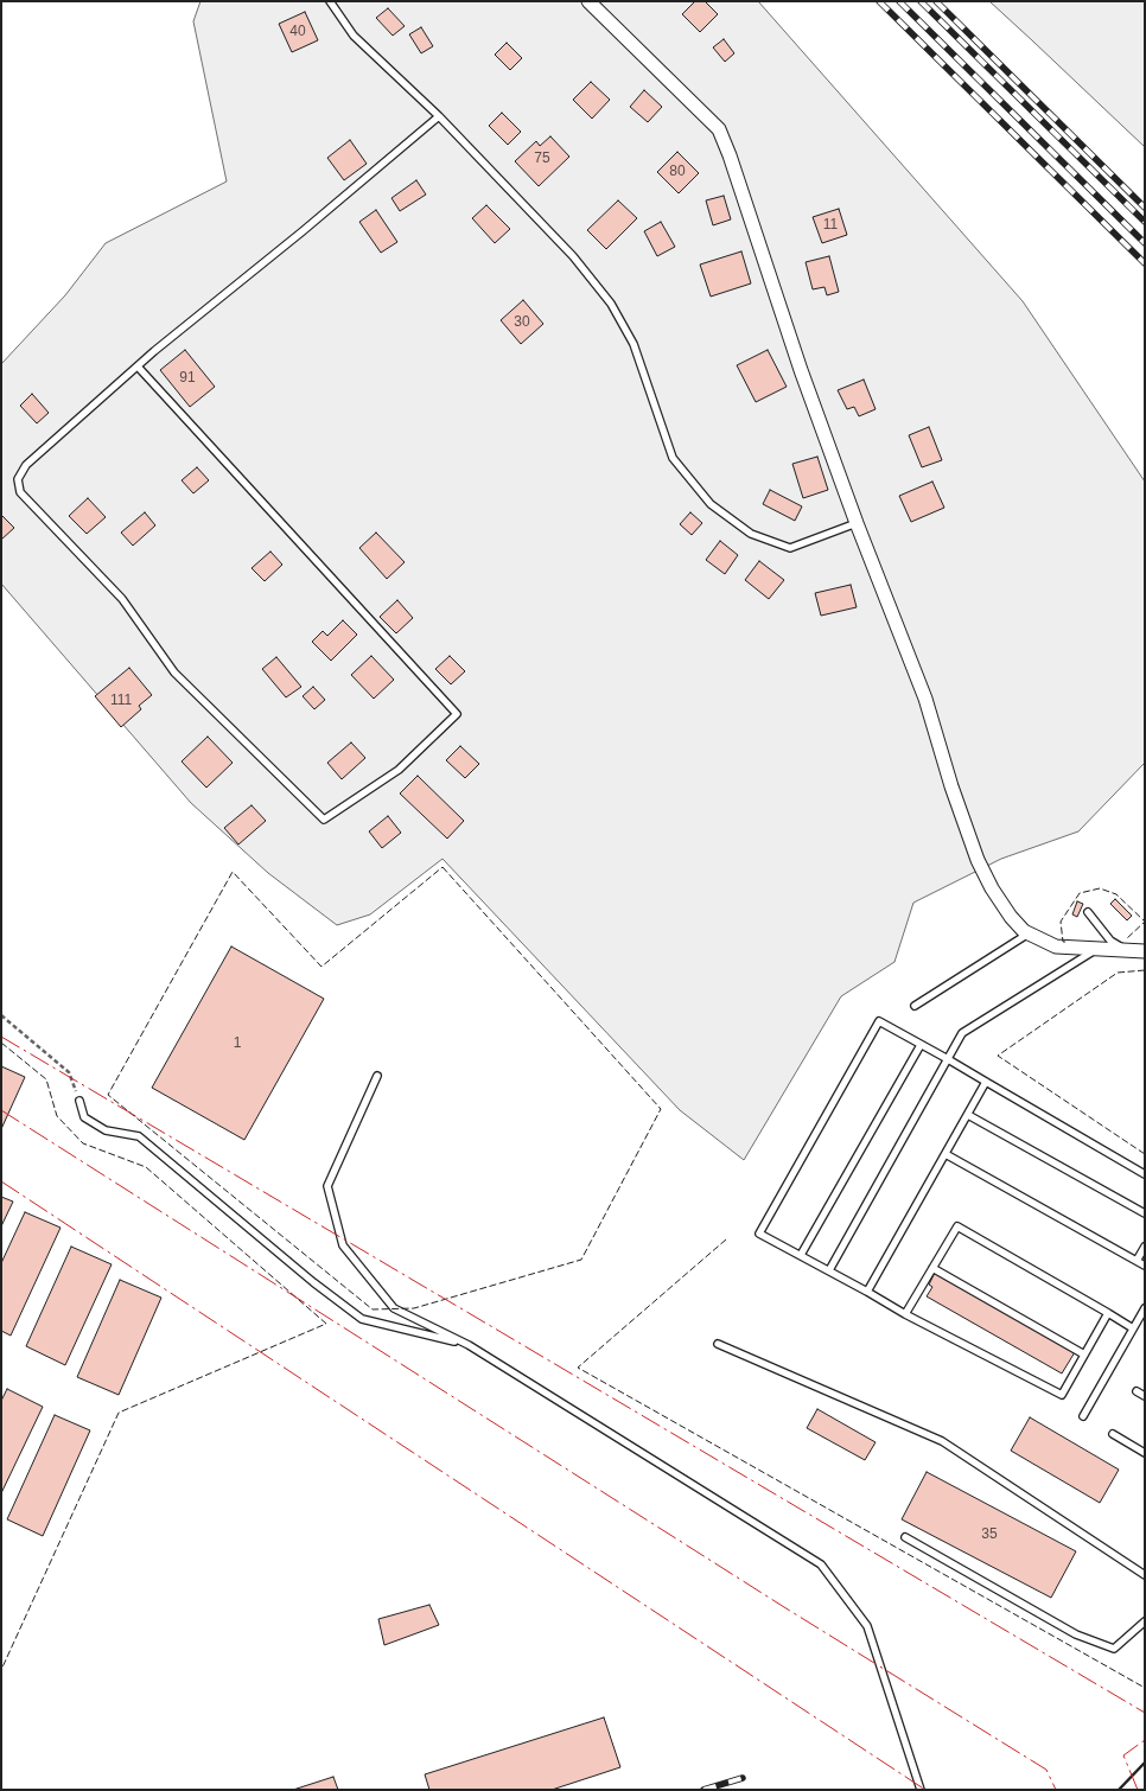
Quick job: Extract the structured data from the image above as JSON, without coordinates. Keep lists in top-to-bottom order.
{
  "house_numbers": [
    "40",
    "75",
    "80",
    "11",
    "30",
    "91",
    "111",
    "1",
    "35"
  ]
}
